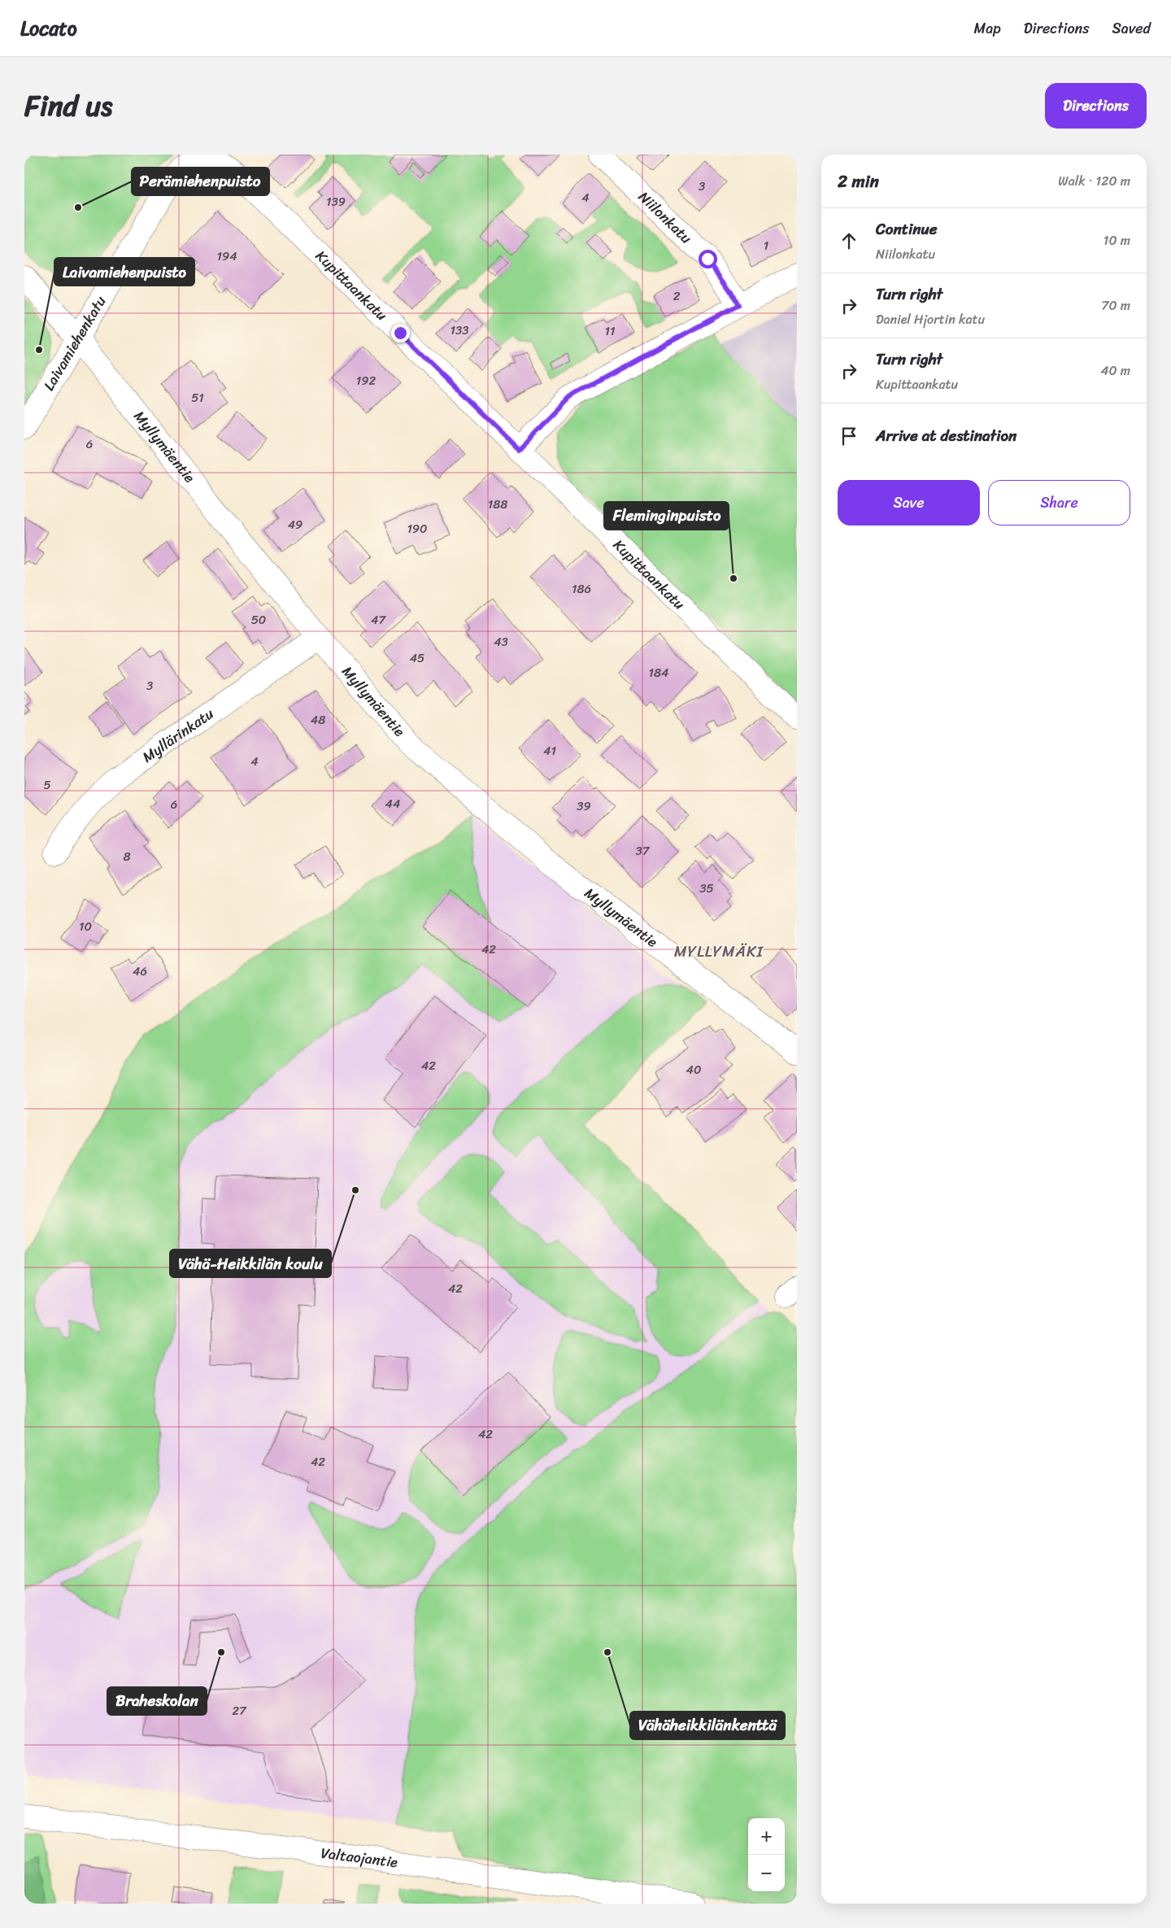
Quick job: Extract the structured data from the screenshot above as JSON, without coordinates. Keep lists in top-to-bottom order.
{
  "streets": {
    "street": [
      "Niilonkatu",
      "Kupittaankatu",
      "Laivamiehenkatu",
      "Myllymäentie",
      "Myllärinkatu",
      "Valtaojantie"
    ]
  },
  "crossings": [
    ["Kupittaankatu", "Laivamiehenkatu"],
    ["Laivamiehenkatu", "Myllymäentie"],
    ["Myllymäentie", "Myllärinkatu"]
  ],
  "districts": ["MYLLYMÄKI"],
  "places": [
    "Perämiehenpuisto",
    "Laivamiehenpuisto",
    "Fleminginpuisto",
    "Vähä-Heikkilän koulu",
    "Braheskolan",
    "Vähäheikkilänkenttä"
  ],
  "house_numbers": [
    "3",
    "4",
    "139",
    "1",
    "194",
    "2",
    "133",
    "11",
    "192",
    "51",
    "6",
    "188",
    "49",
    "190",
    "186",
    "50",
    "47",
    "43",
    "45",
    "184",
    "3",
    "48",
    "41",
    "4",
    "5",
    "44",
    "6",
    "39",
    "37",
    "8",
    "35",
    "10",
    "42",
    "46",
    "42",
    "40",
    "42",
    "42",
    "42",
    "27"
  ],
  "page": {
    "header": "Locato",
    "nav": ["Map", "Directions", "Saved"],
    "title": "Find us",
    "buttons": [
      "Directions",
      ["Save", "Share"]
    ],
    "heading": ["2 min", "Walk · 120 m"],
    "list": [
      ["Continue", "Niilonkatu", "10 m"],
      ["Turn right", "Daniel Hjortin katu", "70 m"],
      ["Turn right", "Kupittaankatu", "40 m"],
      "Arrive at destination"
    ],
    "map_buttons": ["+", "−"]
  }
}
